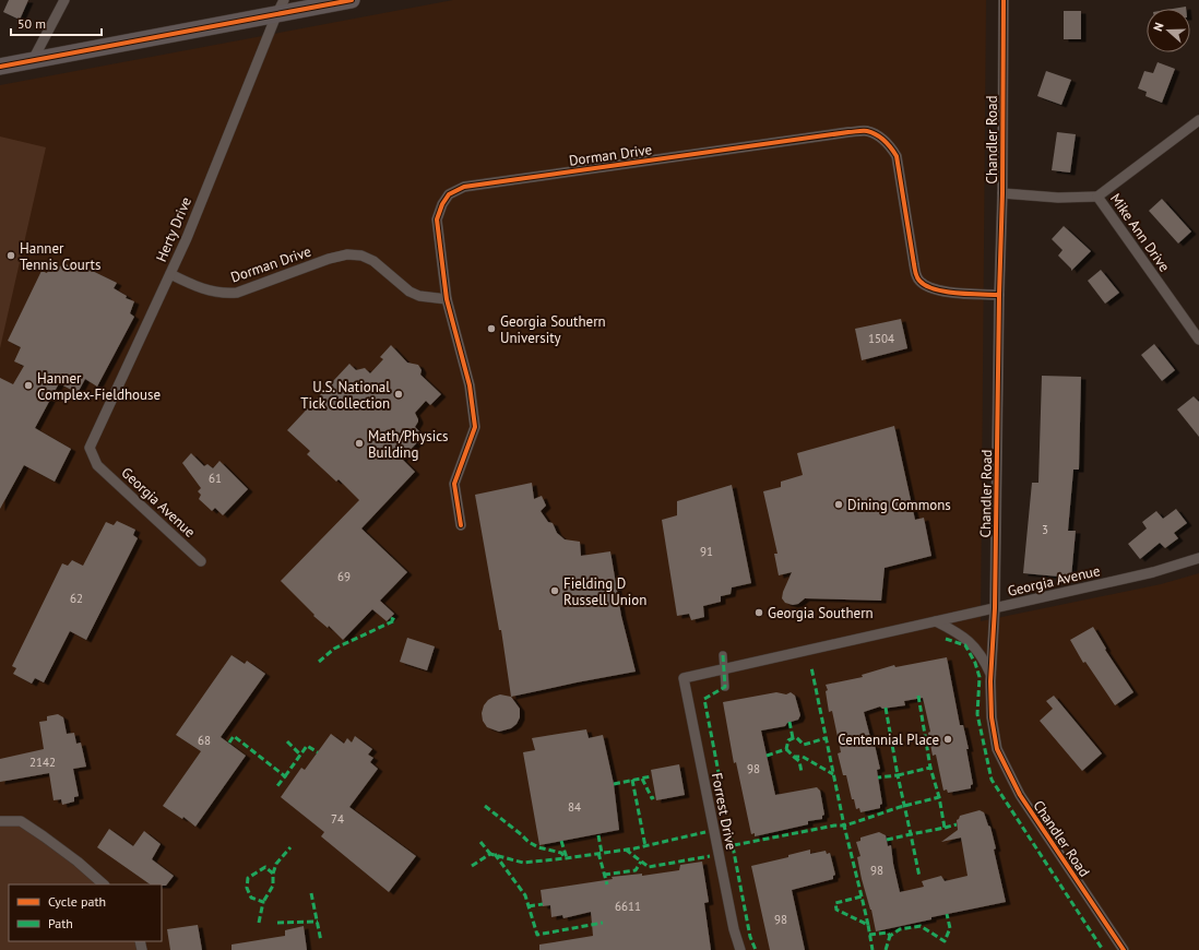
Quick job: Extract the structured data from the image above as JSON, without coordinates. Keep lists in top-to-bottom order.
{
  "streets": {
    "street": [
      "Chandler Road",
      "Dorman Drive",
      "Herty Drive",
      "Mike Ann Drive",
      "Georgia Avenue",
      "Forrest Drive"
    ]
  },
  "crossings": [
    ["Chandler Road", "Dorman Drive"],
    ["Chandler Road", "Mike Ann Drive"],
    ["Chandler Road", "Georgia Avenue"],
    ["Dorman Drive", "Herty Drive"],
    ["Herty Drive", "Georgia Avenue"],
    ["Georgia Avenue", "Forrest Drive"]
  ],
  "places": [
    "Hanner Tennis Courts",
    "Georgia Southern University",
    "Hanner Complex-Fieldhouse",
    "U.S. National Tick Collection",
    "Math/Physics Building",
    "Dining Commons",
    "Fielding D Russell Union",
    "Georgia Southern",
    "Centennial Place"
  ],
  "house_numbers": [
    "1504",
    "61",
    "3",
    "91",
    "69",
    "62",
    "68",
    "2142",
    "98",
    "84",
    "74",
    "98",
    "6611",
    "98"
  ],
  "legend": ["Cycle path", "Path"],
  "scale_bar": "50 m",
  "north": "left"
}
